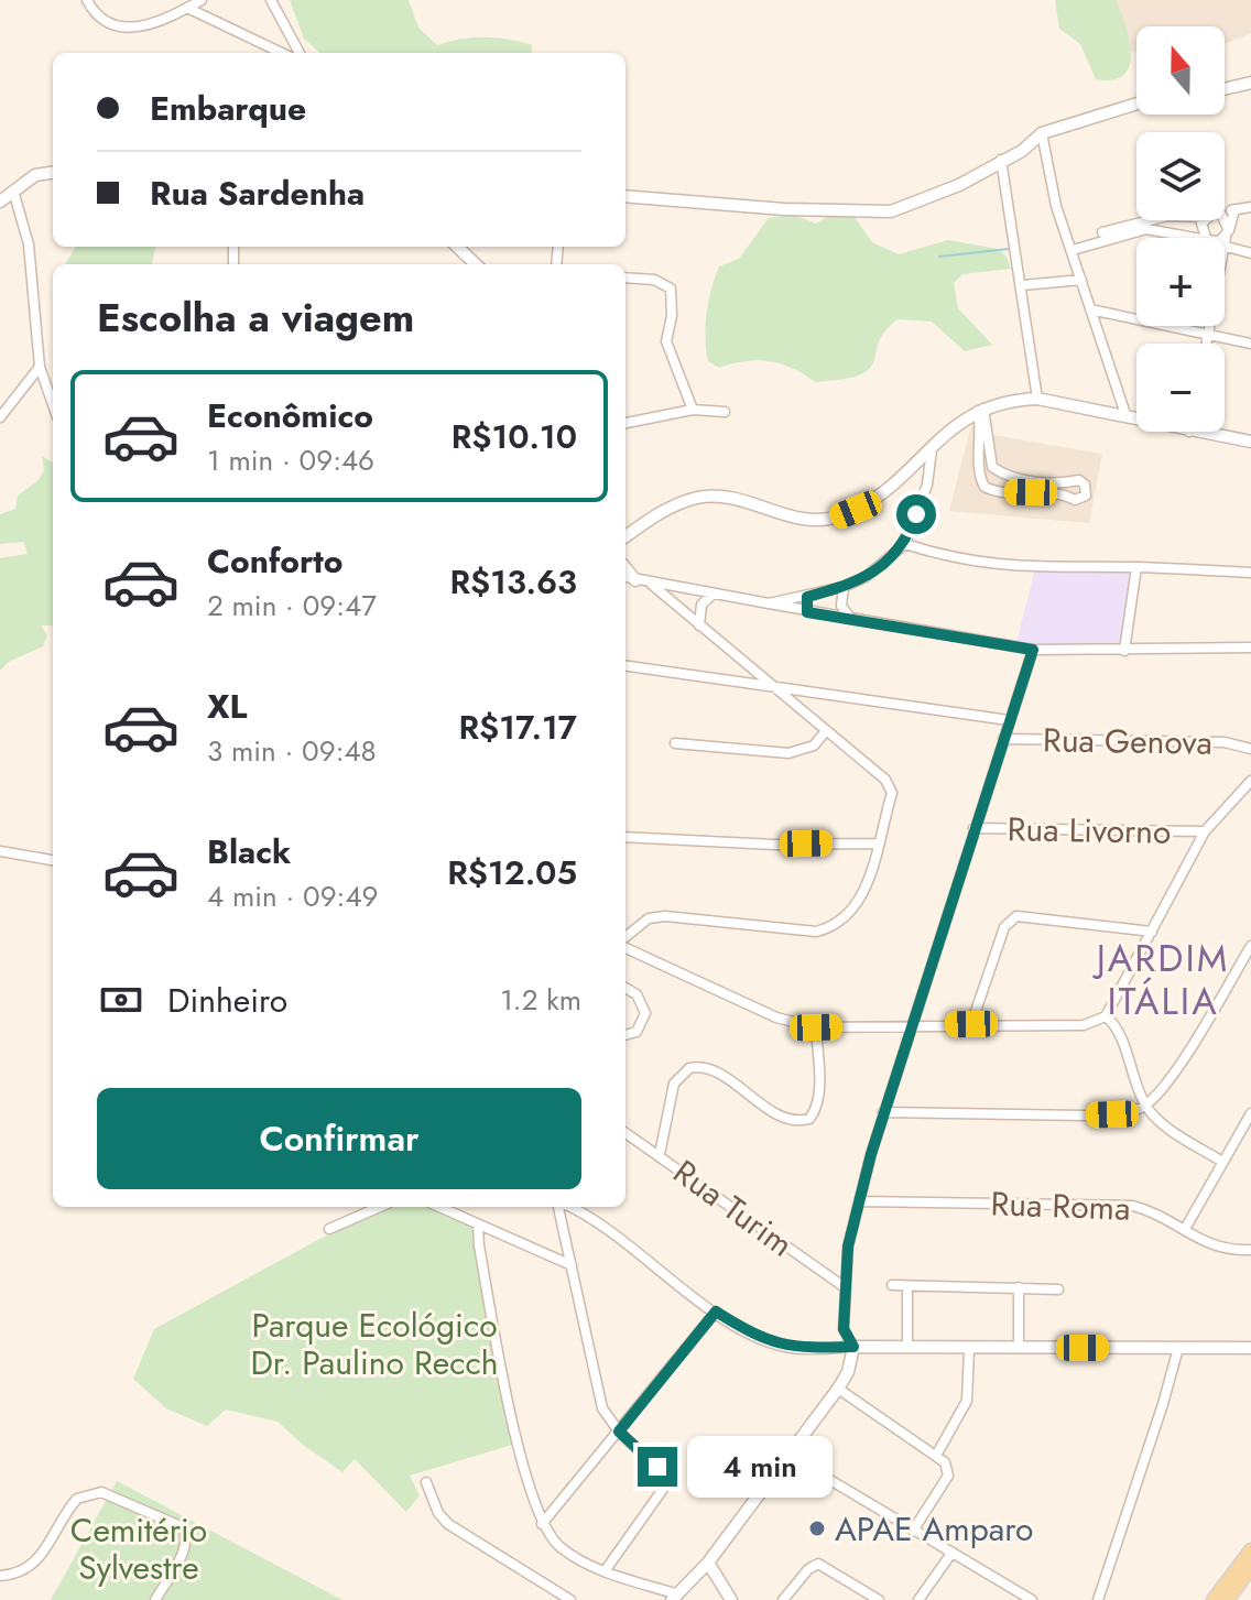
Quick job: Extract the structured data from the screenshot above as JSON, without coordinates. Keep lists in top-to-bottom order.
{
  "streets": {
    "street": [
      "Rua Genova",
      "Rua Livorno",
      "Rua Roma",
      "Rua Turim"
    ]
  },
  "districts": ["JARDIM ITÁLIA"],
  "parks": ["Parque Ecológico Dr. Paulino Recch", "Cemitério Sylvestre"],
  "places": ["APAE Amparo"],
  "north": "top",
  "page": {
    "map_buttons": ["+", "−"],
    "banner": ["Embarque", "Rua Sardenha"],
    "heading": "Escolha a viagem",
    "list": [
      {
        "name": "Econômico",
        "note": "1 min · 09:46",
        "value": "R$10.10"
      },
      {
        "name": "Conforto",
        "note": "2 min · 09:47",
        "value": "R$13.63"
      },
      {
        "name": "XL",
        "note": "3 min · 09:48",
        "value": "R$17.17"
      },
      {
        "name": "Black",
        "note": "4 min · 09:49",
        "value": "R$12.05"
      }
    ],
    "pay": ["Dinheiro", "1.2 km"],
    "buttons": "Confirmar",
    "bubble": "4 min"
  }
}
